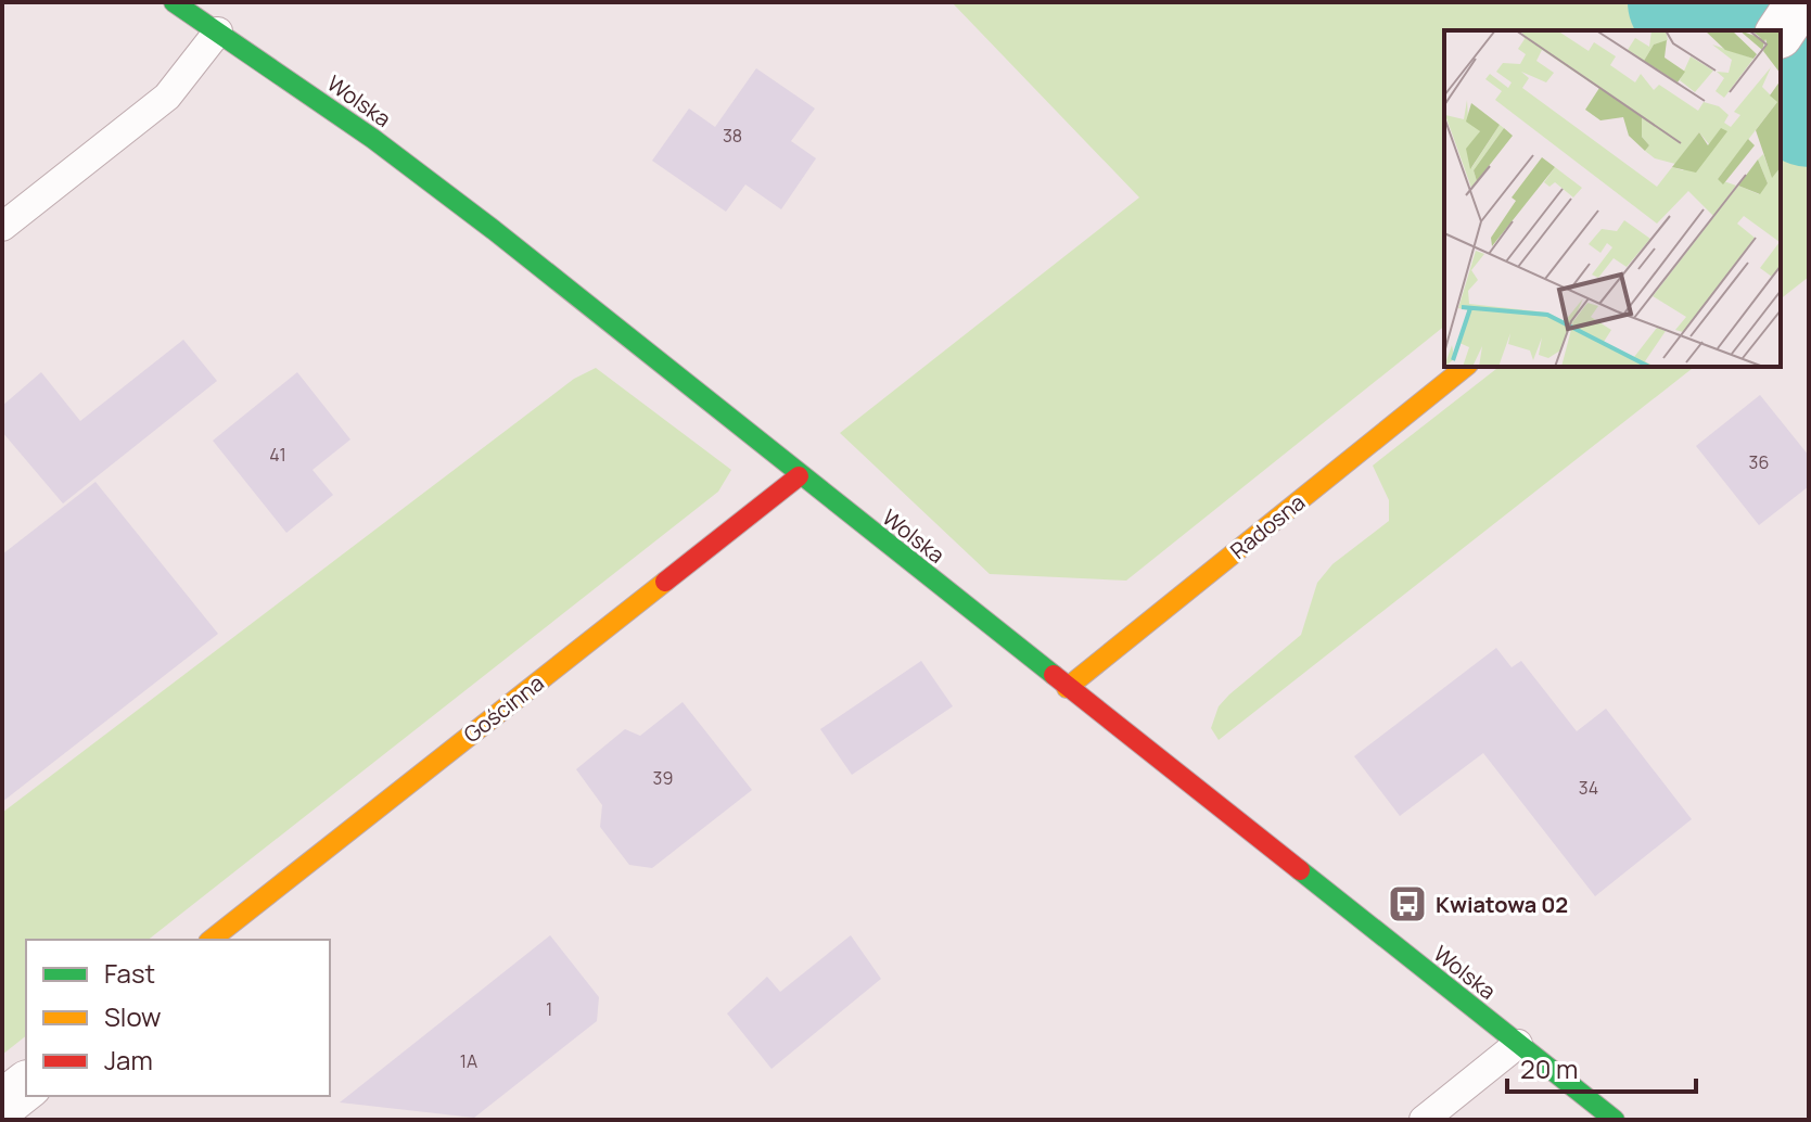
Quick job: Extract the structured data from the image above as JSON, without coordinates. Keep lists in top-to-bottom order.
{
  "streets": {
    "street": ["Wolska", "Radosna", "Gościnna"]
  },
  "crossings": [
    ["Wolska", "Radosna"],
    ["Wolska", "Gościnna"]
  ],
  "places": {
    "bus stop": ["Kwiatowa 02"]
  },
  "house_numbers": [
    "38",
    "41",
    "36",
    "39",
    "34",
    "1",
    "1A"
  ],
  "legend": ["Fast", "Slow", "Jam"],
  "scale_bar": "20 m"
}
